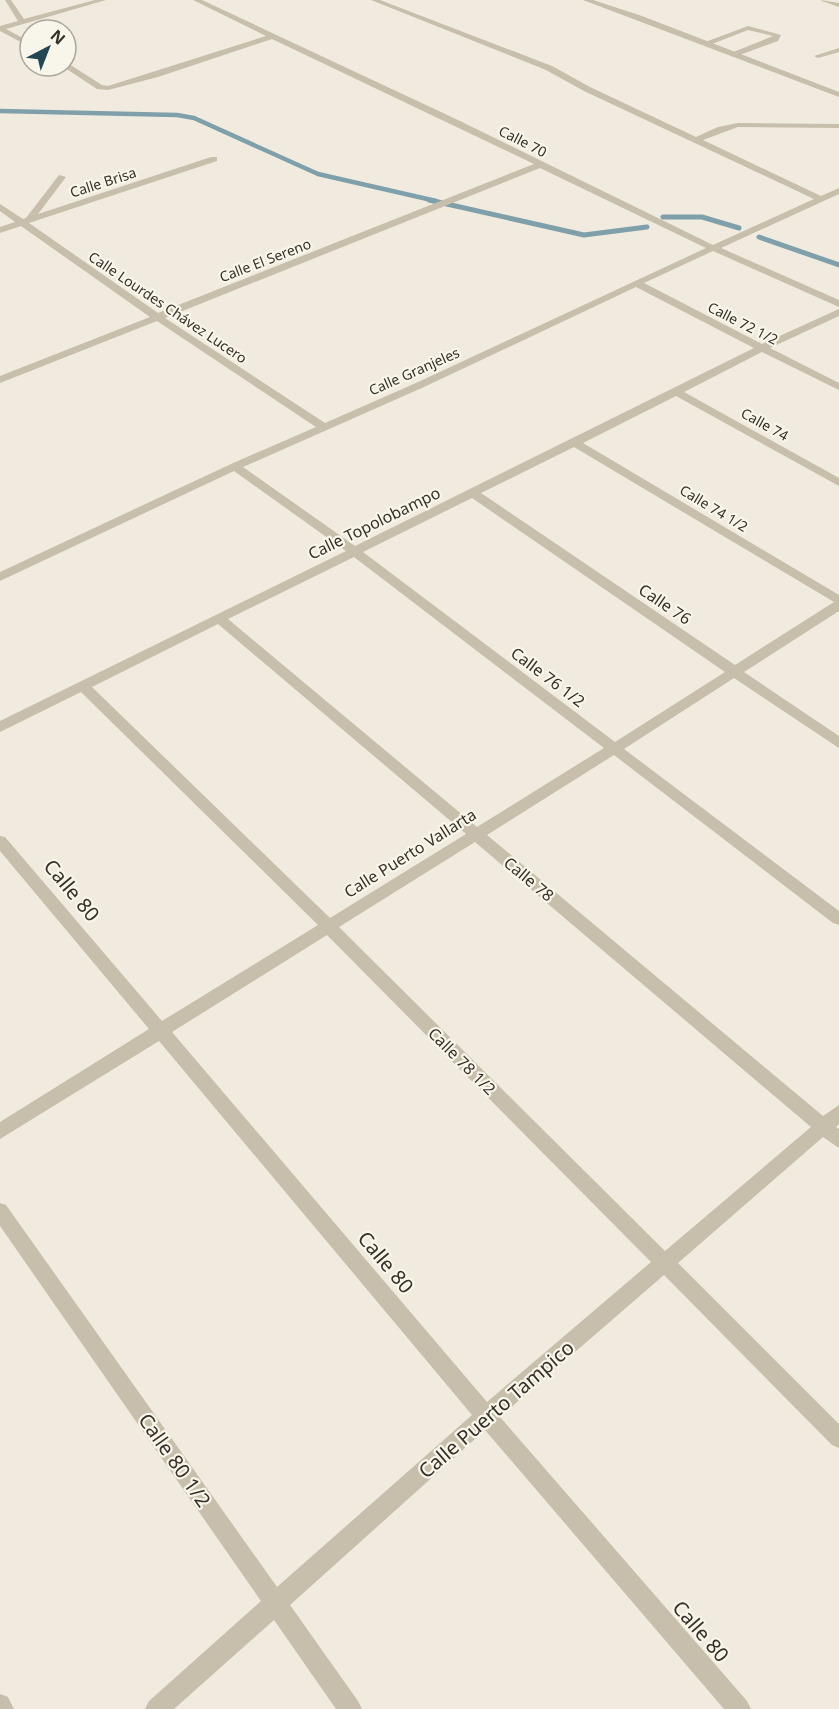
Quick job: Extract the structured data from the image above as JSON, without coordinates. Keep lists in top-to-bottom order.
{
  "streets": {
    "street": [
      "Calle 70",
      "Calle Brisa",
      "Calle El Sereno",
      "Calle Lourdes Chávez Lucero",
      "Calle 72 1/2",
      "Calle Granjeles",
      "Calle 74",
      "Calle 74 1/2",
      "Calle Topolobampo",
      "Calle 76",
      "Calle 76 1/2",
      "Calle Puerto Vallarta",
      "Calle 78",
      "Calle 80",
      "Calle 78 1/2",
      "Calle Puerto Tampico",
      "Calle 80 1/2"
    ]
  },
  "crossings": [
    ["Calle 70", "Calle El Sereno"],
    ["Calle 70", "Calle Granjeles"],
    ["Calle Brisa", "Calle Lourdes Chávez Lucero"],
    ["Calle El Sereno", "Calle Lourdes Chávez Lucero"],
    ["Calle Lourdes Chávez Lucero", "Calle Granjeles"],
    ["Calle 72 1/2", "Calle Granjeles"],
    ["Calle 72 1/2", "Calle Topolobampo"],
    ["Calle Granjeles", "Calle 76 1/2"],
    ["Calle 74", "Calle Topolobampo"],
    ["Calle 74 1/2", "Calle Topolobampo"],
    ["Calle Topolobampo", "Calle 76"],
    ["Calle Topolobampo", "Calle 76 1/2"],
    ["Calle Topolobampo", "Calle 78"],
    ["Calle Topolobampo", "Calle 78 1/2"],
    ["Calle 76", "Calle Puerto Vallarta"],
    ["Calle 76 1/2", "Calle Puerto Vallarta"],
    ["Calle Puerto Vallarta", "Calle 78"],
    ["Calle Puerto Vallarta", "Calle 80"],
    ["Calle Puerto Vallarta", "Calle 78 1/2"],
    ["Calle 78", "Calle Puerto Tampico"],
    ["Calle 80", "Calle Puerto Tampico"],
    ["Calle 78 1/2", "Calle Puerto Tampico"],
    ["Calle Puerto Tampico", "Calle 80 1/2"]
  ],
  "north": "top right"
}
